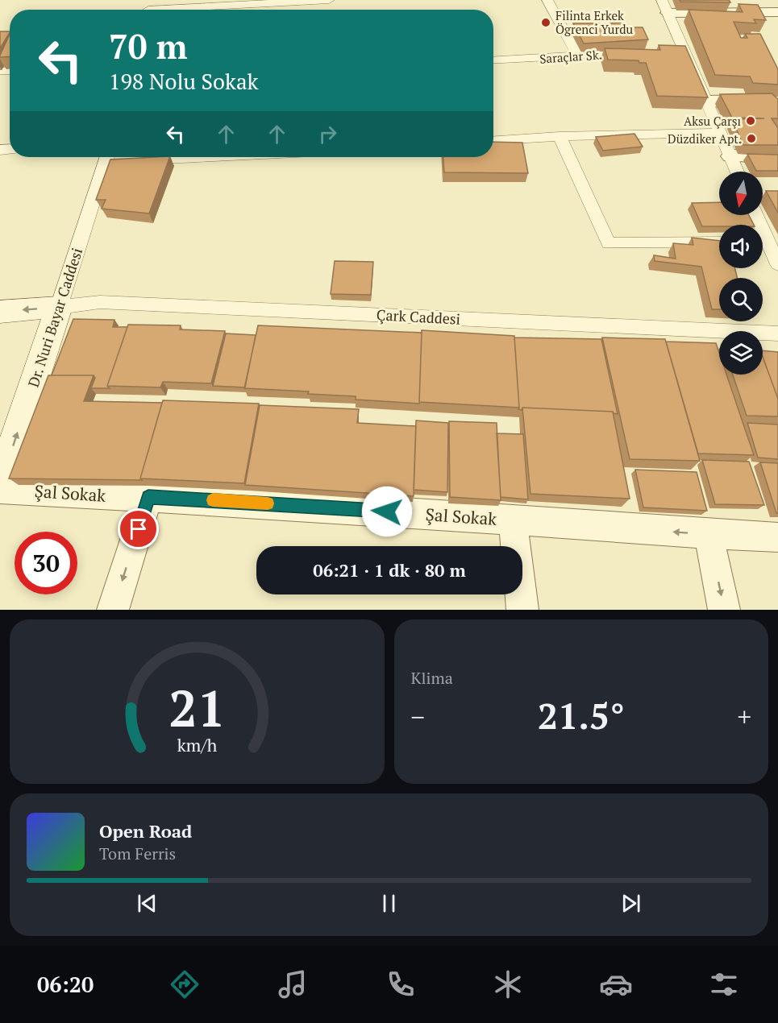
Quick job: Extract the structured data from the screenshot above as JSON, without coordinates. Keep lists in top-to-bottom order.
{
  "streets": {
    "main road": ["Dr. Nuri Bayar Caddesi"],
    "street": ["Saraçlar Sk.", "Çark Caddesi", "Şal Sokak"]
  },
  "crossings": [
    ["Çark Caddesi", "Dr. Nuri Bayar Caddesi"]
  ],
  "one_way": ["Dr. Nuri Bayar Caddesi"],
  "places": ["Filinta Erkek Ögrenci Yurdu", "Aksu Çarşı", "Düzdiker Apt."],
  "north": "bottom",
  "page": {
    "turn": ["70 m", "198 Nolu Sokak"],
    "limit": "30",
    "trip": "06:21 · 1 dk · 80 m",
    "tile": "Klima",
    "heat": ["−", "21.5°", "+"],
    "song": ["Open Road", "Tom Ferris"],
    "tabs": "06:20",
    "gauge": ["21", "km/h"]
  }
}
